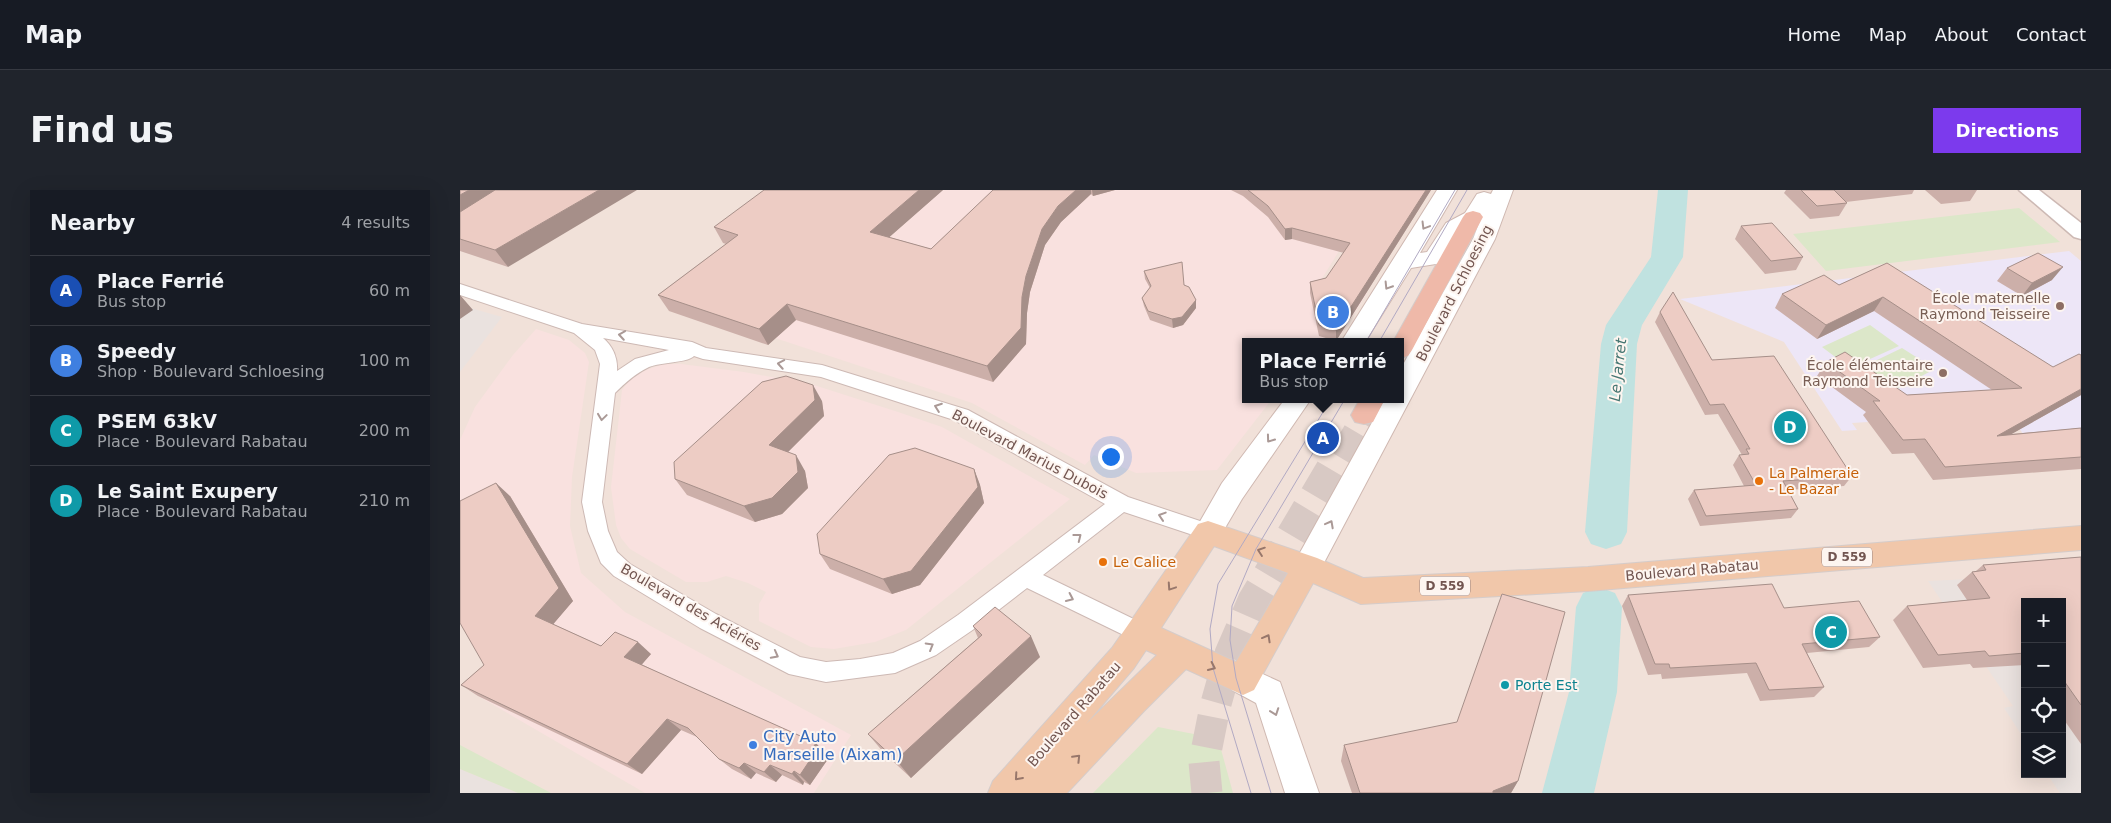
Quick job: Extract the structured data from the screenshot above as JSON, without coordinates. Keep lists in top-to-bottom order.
{
  "streets": {
    "main road": ["Boulevard Schloesing", "D 559", "Boulevard Rabatau"],
    "street": ["Boulevard Marius Dubois", "Boulevard des Aciéries"]
  },
  "crossings": [
    ["Boulevard Marius Dubois", "D 559"],
    ["Boulevard Marius Dubois", "Boulevard Rabatau"],
    ["Boulevard Marius Dubois", "Boulevard des Aciéries"],
    ["D 559", "Boulevard Rabatau"]
  ],
  "one_way": ["Boulevard Marius Dubois"],
  "water": ["Le Jarret"],
  "places": [
    "École maternelle Raymond Teisseire",
    "École élémentaire Raymond Teisseire",
    "La Palmeraie - Le Bazar",
    "Le Calice",
    "Porte Est",
    "City Auto Marseille (Aixam)"
  ],
  "page": {
    "header": "Map",
    "nav": [
      "Home",
      "Map",
      "About",
      "Contact"
    ],
    "buttons": "Directions",
    "title": "Find us",
    "heading": ["Nearby", "4 results"],
    "list": [
      {
        "mark": "A",
        "name": "Place Ferrié",
        "note": "Bus stop",
        "value": "60 m"
      },
      {
        "mark": "B",
        "name": "Speedy",
        "note": "Shop · Boulevard Schloesing",
        "value": "100 m"
      },
      {
        "mark": "C",
        "name": "PSEM 63kV",
        "note": "Place · Boulevard Rabatau",
        "value": "200 m"
      },
      {
        "mark": "D",
        "name": "Le Saint Exupery",
        "note": "Place · Boulevard Rabatau",
        "value": "210 m"
      }
    ],
    "pins": [
      "B",
      "D",
      "A",
      "C"
    ],
    "popup": ["Place Ferrié", "Bus stop"],
    "map_buttons": ["+", "−"]
  }
}
